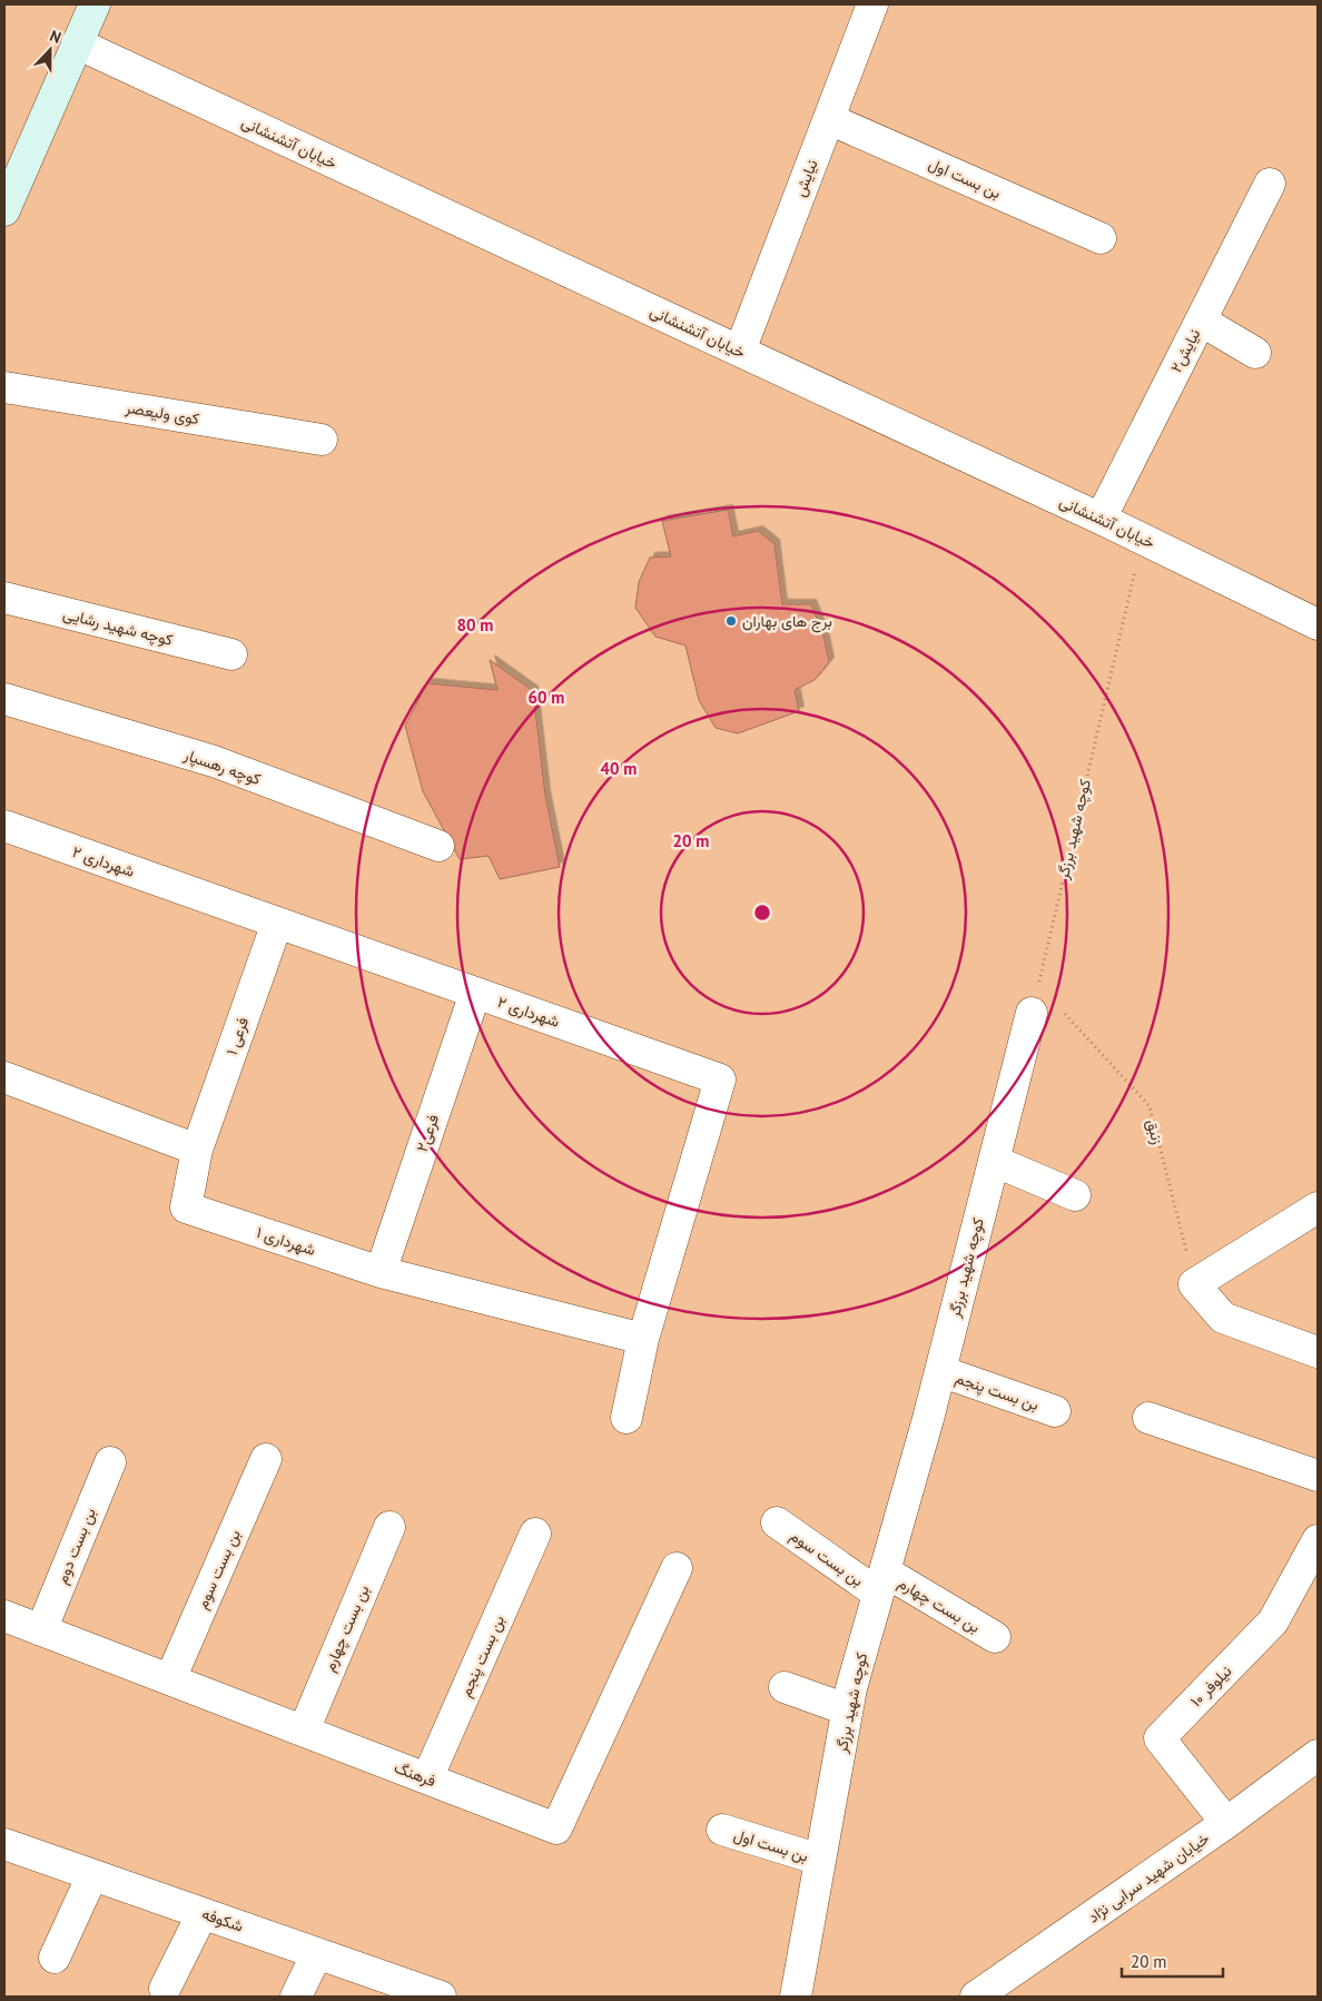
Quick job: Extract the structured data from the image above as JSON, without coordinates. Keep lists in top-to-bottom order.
{
  "streets": {
    "street": [
      "خیابان آتشنشانی",
      "نیایش",
      "بن بست اول",
      "نیایش۲",
      "کوی ولیعصر",
      "کوچه شهید رشایی",
      "کوچه رهسپار",
      "کوچه شهید برزگر",
      "شهرداری ۲",
      "فرعی ۱",
      "فرعی۲",
      "شهرداری ۱",
      "بن بست پنجم",
      "بن بست دوم",
      "بن بست سوم",
      "بن بست چهارم",
      "نیلوفر ۱۰",
      "فرهنگ",
      "خیابان شهید سرابی نژاد",
      "شکوفه"
    ],
    "path": ["زنبق"]
  },
  "crossings": [
    ["خیابان آتشنشانی", "نیایش"],
    ["خیابان آتشنشانی", "نیایش۲"],
    ["خیابان آتشنشانی", "کوچه شهید برزگر"],
    ["نیایش", "بن بست اول"],
    ["بن بست اول", "کوچه شهید برزگر"],
    ["کوچه شهید برزگر", "زنبق"],
    ["کوچه شهید برزگر", "بن بست پنجم"],
    ["کوچه شهید برزگر", "بن بست سوم"],
    ["کوچه شهید برزگر", "بن بست چهارم"],
    ["شهرداری ۲", "فرعی ۱"],
    ["شهرداری ۲", "فرعی۲"],
    ["شهرداری ۲", "شهرداری ۱"],
    ["فرعی ۱", "شهرداری ۱"],
    ["فرعی۲", "شهرداری ۱"],
    ["بن بست پنجم", "فرهنگ"],
    ["بن بست دوم", "فرهنگ"],
    ["بن بست سوم", "بن بست چهارم"],
    ["بن بست سوم", "فرهنگ"],
    ["بن بست چهارم", "فرهنگ"],
    ["نیلوفر ۱۰", "خیابان شهید سرابی نژاد"]
  ],
  "places": ["برج های بهاران"],
  "scale_bar": "20 m",
  "north": "top",
  "rings": [
    "80 m",
    "60 m",
    "40 m",
    "20 m"
  ]
}
